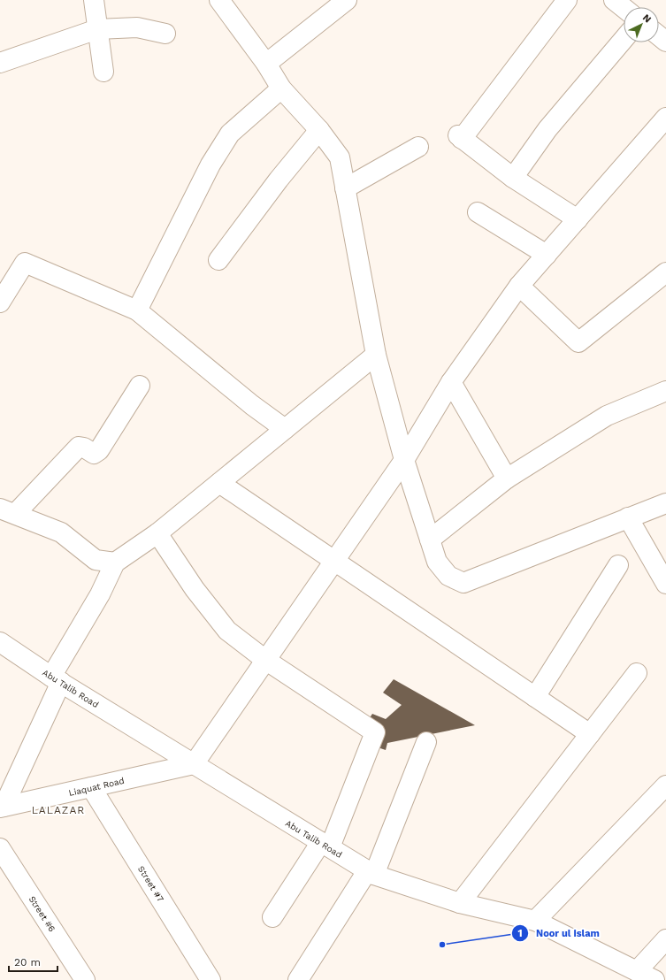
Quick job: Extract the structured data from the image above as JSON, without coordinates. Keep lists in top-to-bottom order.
{
  "streets": {
    "street": [
      "Abu Talib Road",
      "Liaquat Road",
      "Street #7",
      "Street #6"
    ]
  },
  "crossings": [
    ["Abu Talib Road", "Liaquat Road"],
    ["Liaquat Road", "Street #7"]
  ],
  "districts": ["LALAZAR"],
  "places": ["Noor ul islam"],
  "scale_bar": "20 m",
  "north": "top right"
}
